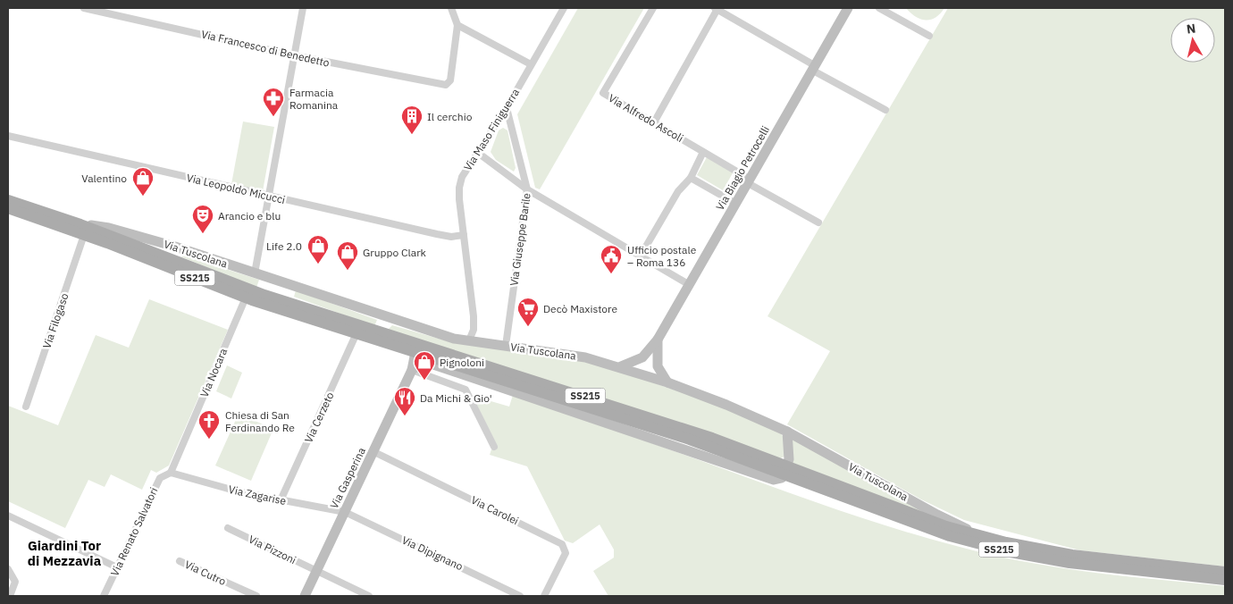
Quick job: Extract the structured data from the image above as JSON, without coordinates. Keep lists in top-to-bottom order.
{
  "streets": {
    "main road": ["Via Tuscolana", "SS215"],
    "street": [
      "Via Francesco di Benedetto",
      "Via Alfredo Ascoli",
      "Via Maso Finiguerra",
      "Via Biagio Petrocelli",
      "Via Leopoldo Micucci",
      "Via Giuseppe Barile",
      "Via Filogaso",
      "Via Nocara",
      "Via Cerzeto",
      "Via Gasperina",
      "Via Zagarise",
      "Via Carolei",
      "Via Renato Salvatori",
      "Via Pizzoni",
      "Via Dipignano",
      "Via Cutro"
    ]
  },
  "crossings": [
    ["Via Alfredo Ascoli", "Via Biagio Petrocelli"],
    ["Via Maso Finiguerra", "Via Leopoldo Micucci"],
    ["Via Maso Finiguerra", "Via Giuseppe Barile"],
    ["Via Maso Finiguerra", "Via Tuscolana"],
    ["Via Biagio Petrocelli", "Via Tuscolana"],
    ["Via Giuseppe Barile", "Via Tuscolana"],
    ["Via Tuscolana", "Via Filogaso"],
    ["Via Tuscolana", "Via Nocara"],
    ["Via Tuscolana", "Via Cerzeto"],
    ["Via Tuscolana", "Via Gasperina"],
    ["Via Nocara", "Via Zagarise"],
    ["Via Nocara", "Via Renato Salvatori"],
    ["Via Cerzeto", "Via Zagarise"],
    ["Via Gasperina", "Via Zagarise"],
    ["Via Gasperina", "Via Carolei"],
    ["Via Gasperina", "Via Pizzoni"],
    ["Via Gasperina", "Via Dipignano"],
    ["Via Zagarise", "Via Renato Salvatori"],
    ["Via Zagarise", "Via Dipignano"]
  ],
  "districts": ["Giardini Tor di Mezzavia"],
  "places": {
    "pharmacy": ["Farmacia Romanina"],
    "building": ["Il cerchio"],
    "shop": [
      "Valentino",
      "Life 2.0",
      "Gruppo Clark",
      "Pignoloni"
    ],
    "theatre": ["Arancio e blu"],
    "public building": ["Ufficio postale – Roma 136"],
    "supermarket": ["Decò Maxistore"],
    "restaurant": ["Da Michi & Gio'"],
    "church": ["Chiesa di San Ferdinando Re"]
  },
  "north": "top"
}
